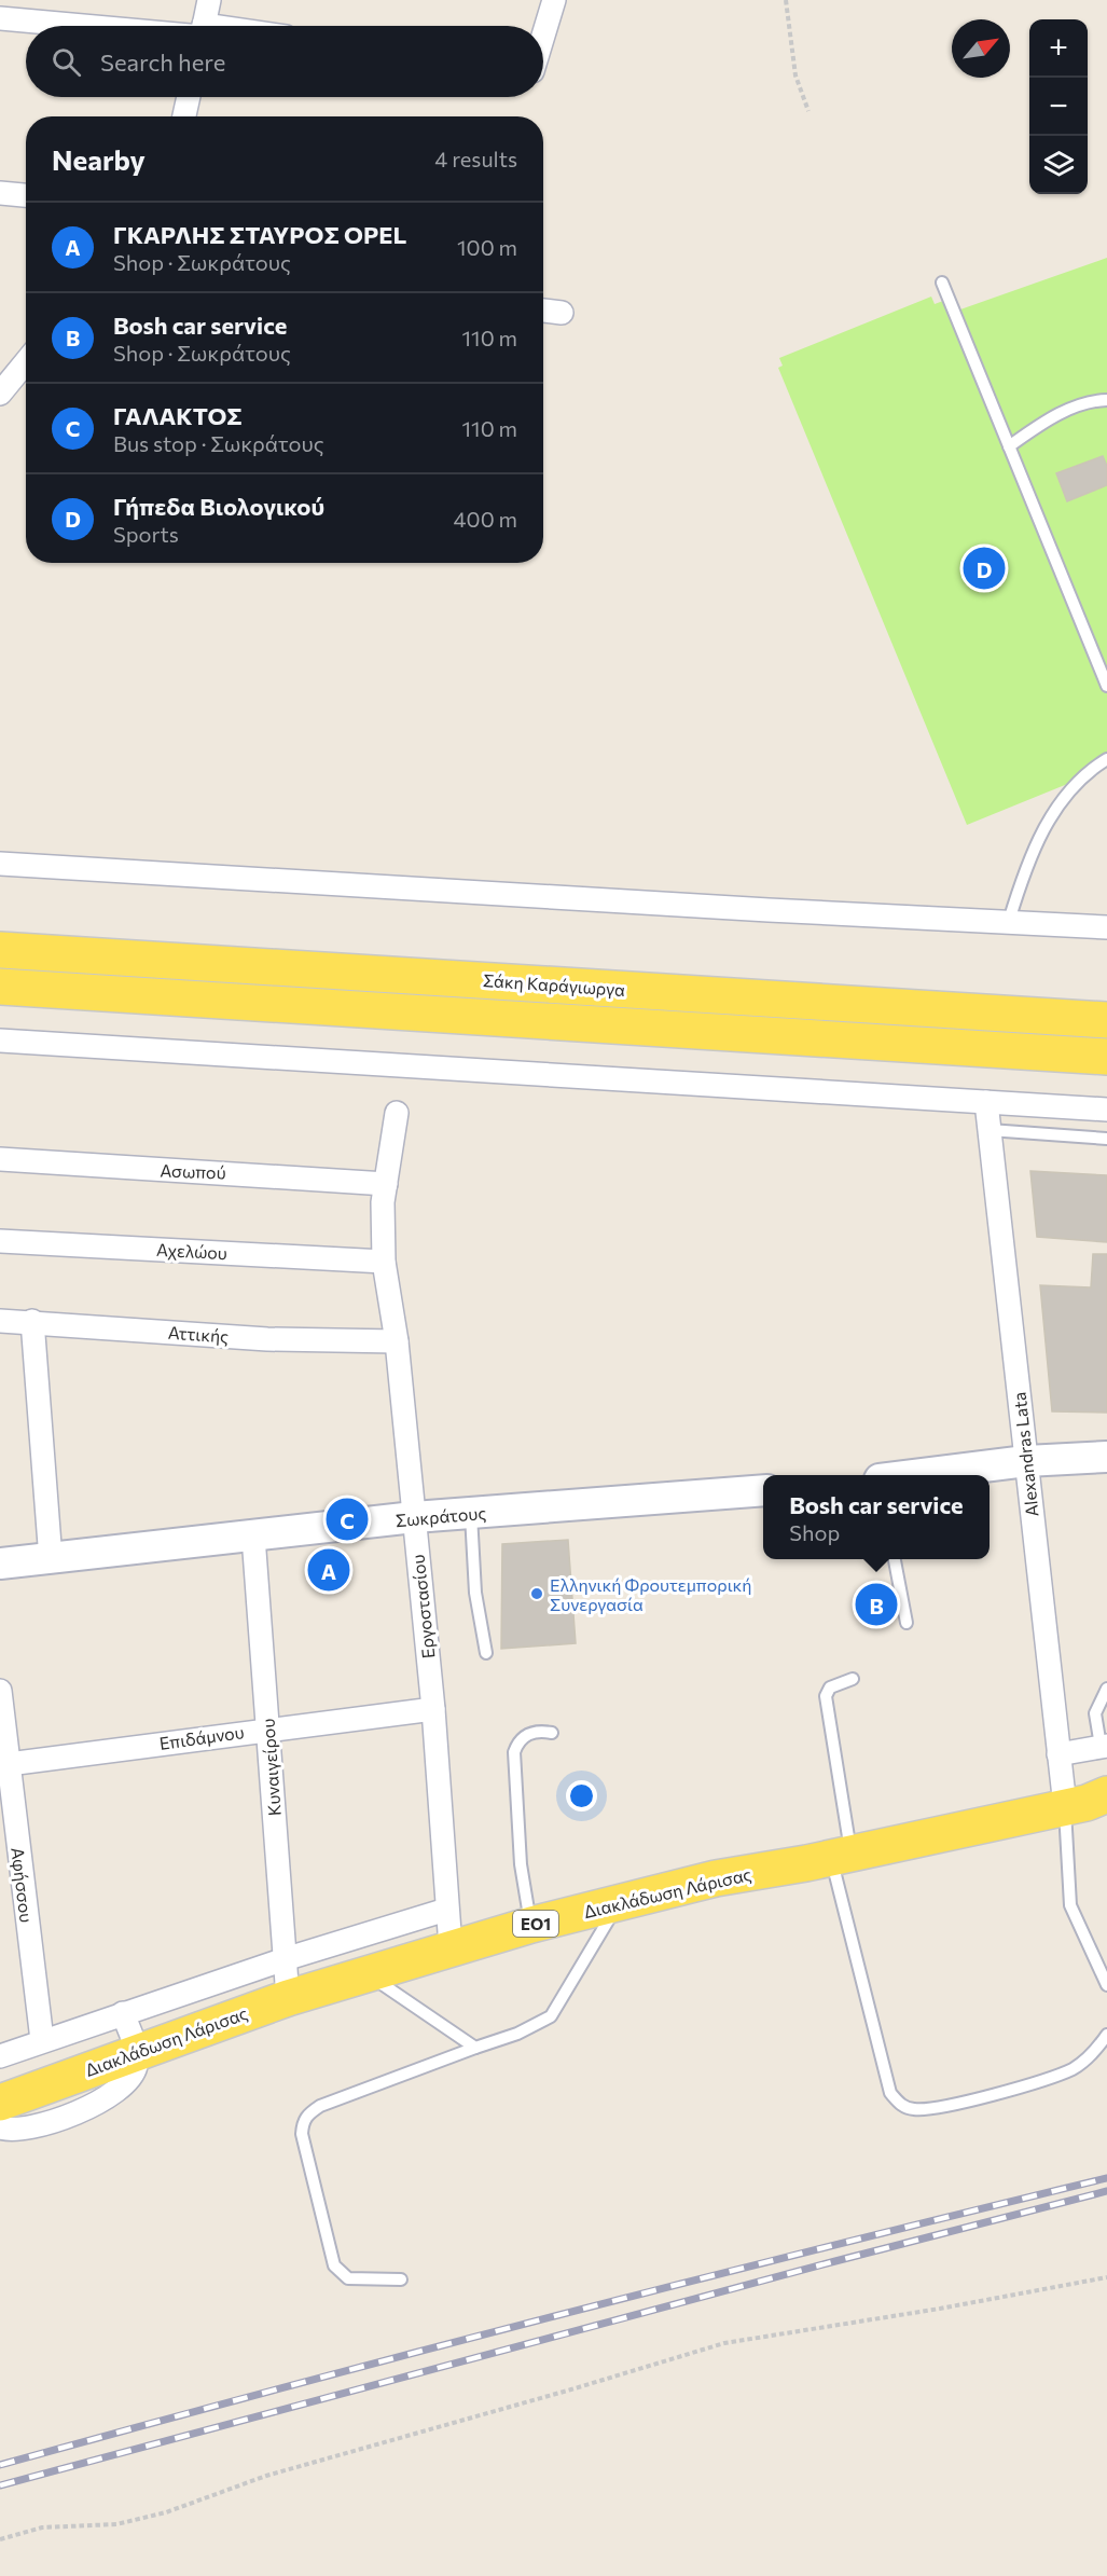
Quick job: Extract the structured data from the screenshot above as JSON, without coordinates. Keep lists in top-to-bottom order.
{
  "streets": {
    "main road": [
      "Σάκη Καράγιωργα",
      "Σωκράτους",
      "Διακλάδωση Λάρισας",
      "ΕΟ1"
    ],
    "street": [
      "Ασωπού",
      "Αχελώου",
      "Αττικής",
      "Alexandras Lata",
      "Εργοστασίου",
      "Επιδάμνου",
      "Κυναιγείρου",
      "Αφήσσου"
    ]
  },
  "crossings": [
    ["Ασωπού", "Εργοστασίου"],
    ["Αχελώου", "Εργοστασίου"],
    ["Αττικής", "Εργοστασίου"],
    ["Alexandras Lata", "Διακλάδωση Λάρισας"],
    ["Σωκράτους", "Εργοστασίου"],
    ["Σωκράτους", "Κυναιγείρου"],
    ["Εργοστασίου", "Επιδάμνου"],
    ["Εργοστασίου", "Διακλάδωση Λάρισας"],
    ["Επιδάμνου", "Κυναιγείρου"],
    ["Επιδάμνου", "Αφήσσου"],
    ["Κυναιγείρου", "Διακλάδωση Λάρισας"]
  ],
  "places": ["Ελληνική Φρουτεμπορική Συνεργασία"],
  "north": "top right",
  "page": {
    "map_buttons": ["+", "−"],
    "search": "Search here",
    "heading": ["Nearby", "4 results"],
    "list": [
      {
        "mark": "A",
        "name": "ΓΚΑΡΛΗΣ ΣΤΑΥΡΟΣ OPEL",
        "note": "Shop · Σωκράτους",
        "value": "100 m"
      },
      {
        "mark": "B",
        "name": "Bosh car service",
        "note": "Shop · Σωκράτους",
        "value": "110 m"
      },
      {
        "mark": "C",
        "name": "ΓΑΛΑΚΤΟΣ",
        "note": "Bus stop · Σωκράτους",
        "value": "110 m"
      },
      {
        "mark": "D",
        "name": "Γήπεδα Βιολογικού",
        "note": "Sports",
        "value": "400 m"
      }
    ],
    "pins": [
      "D",
      "C",
      "A",
      "B"
    ],
    "popup": ["Bosh car service", "Shop"]
  }
}
